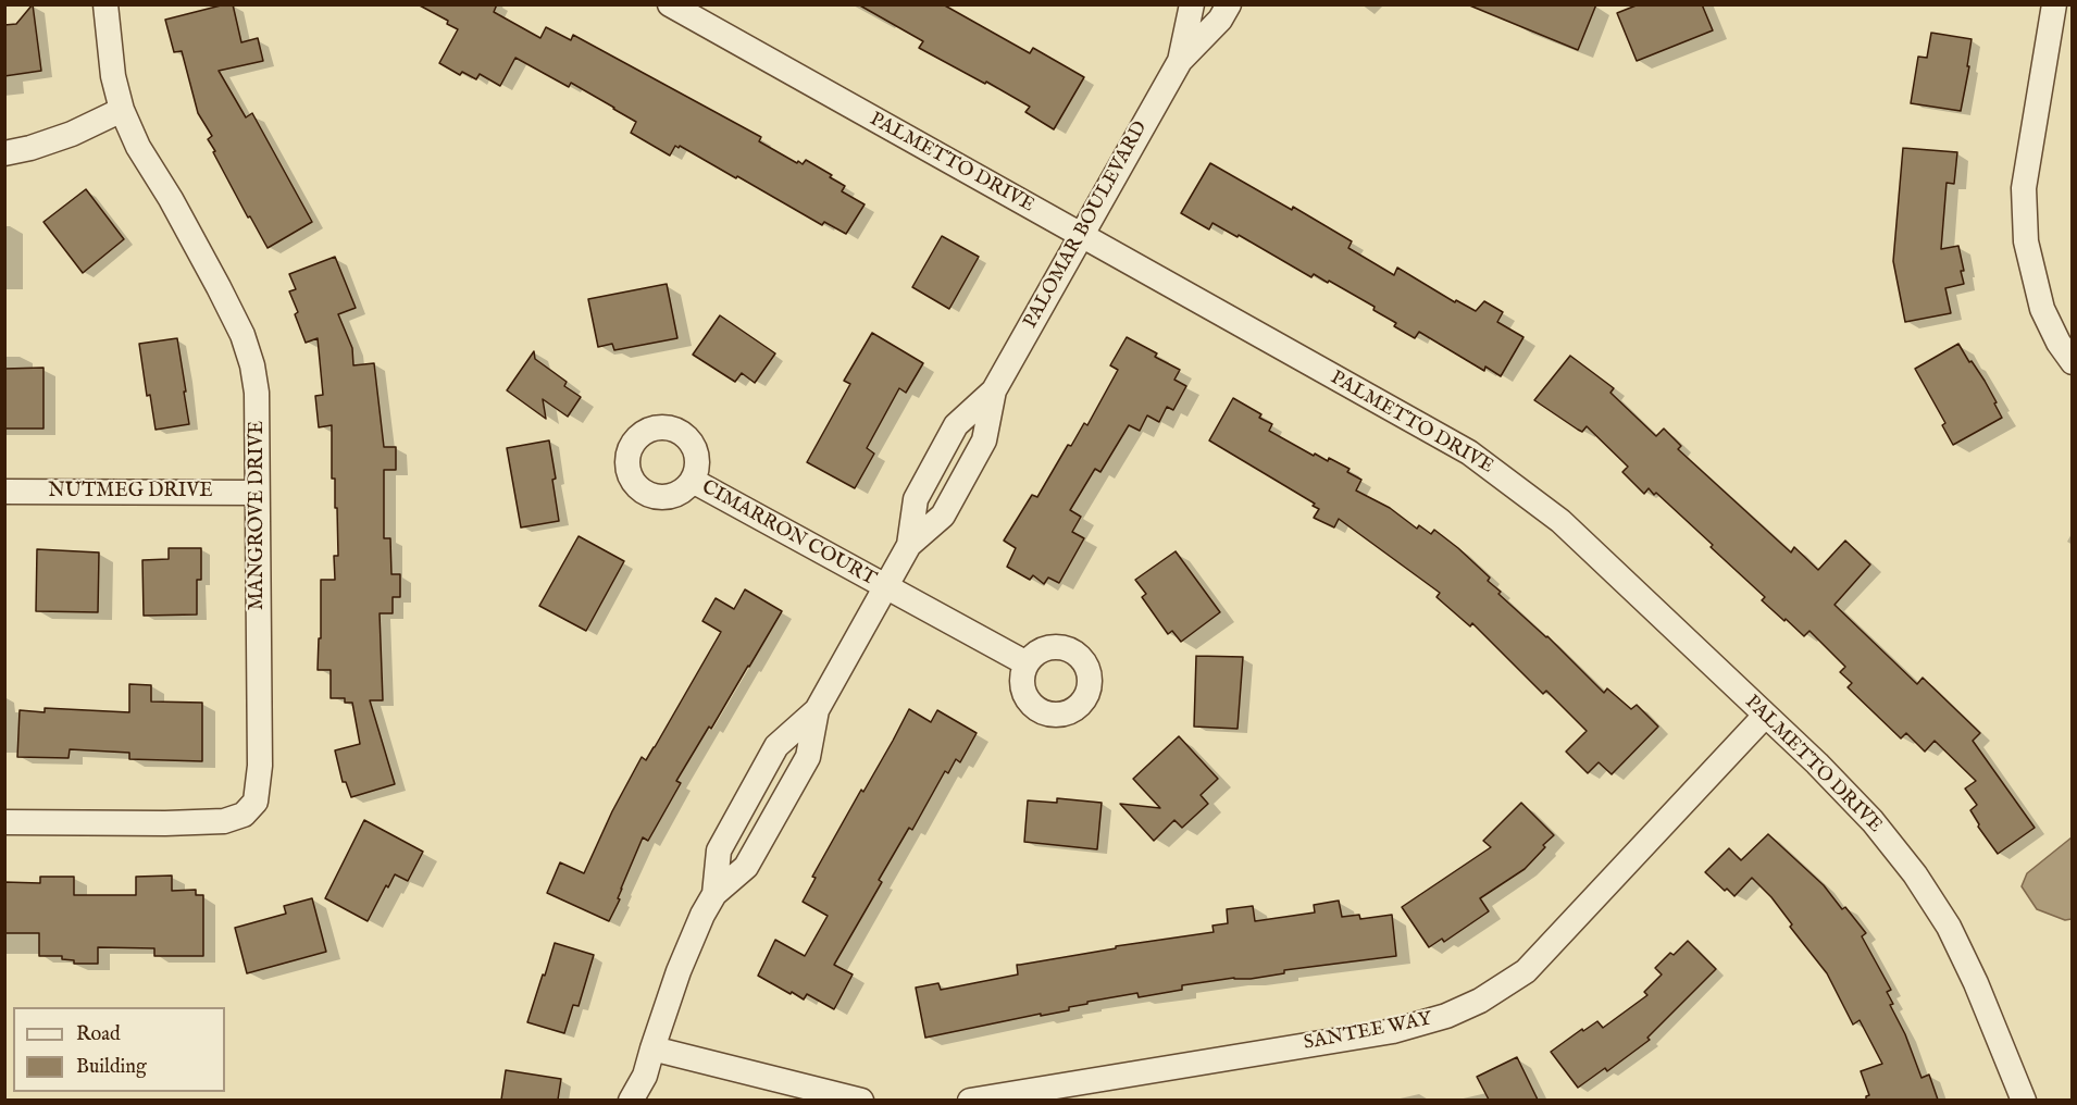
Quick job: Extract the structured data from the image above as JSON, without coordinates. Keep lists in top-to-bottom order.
{
  "streets": {
    "street": [
      "PALMETTO DRIVE",
      "PALOMAR BOULEVARD",
      "NUTMEG DRIVE",
      "MANGROVE DRIVE",
      "CIMARRON COURT",
      "SANTEE WAY"
    ]
  },
  "crossings": [
    ["PALMETTO DRIVE", "PALOMAR BOULEVARD"],
    ["PALMETTO DRIVE", "SANTEE WAY"],
    ["PALOMAR BOULEVARD", "CIMARRON COURT"],
    ["NUTMEG DRIVE", "MANGROVE DRIVE"]
  ],
  "legend": ["Road", "Building"]
}
